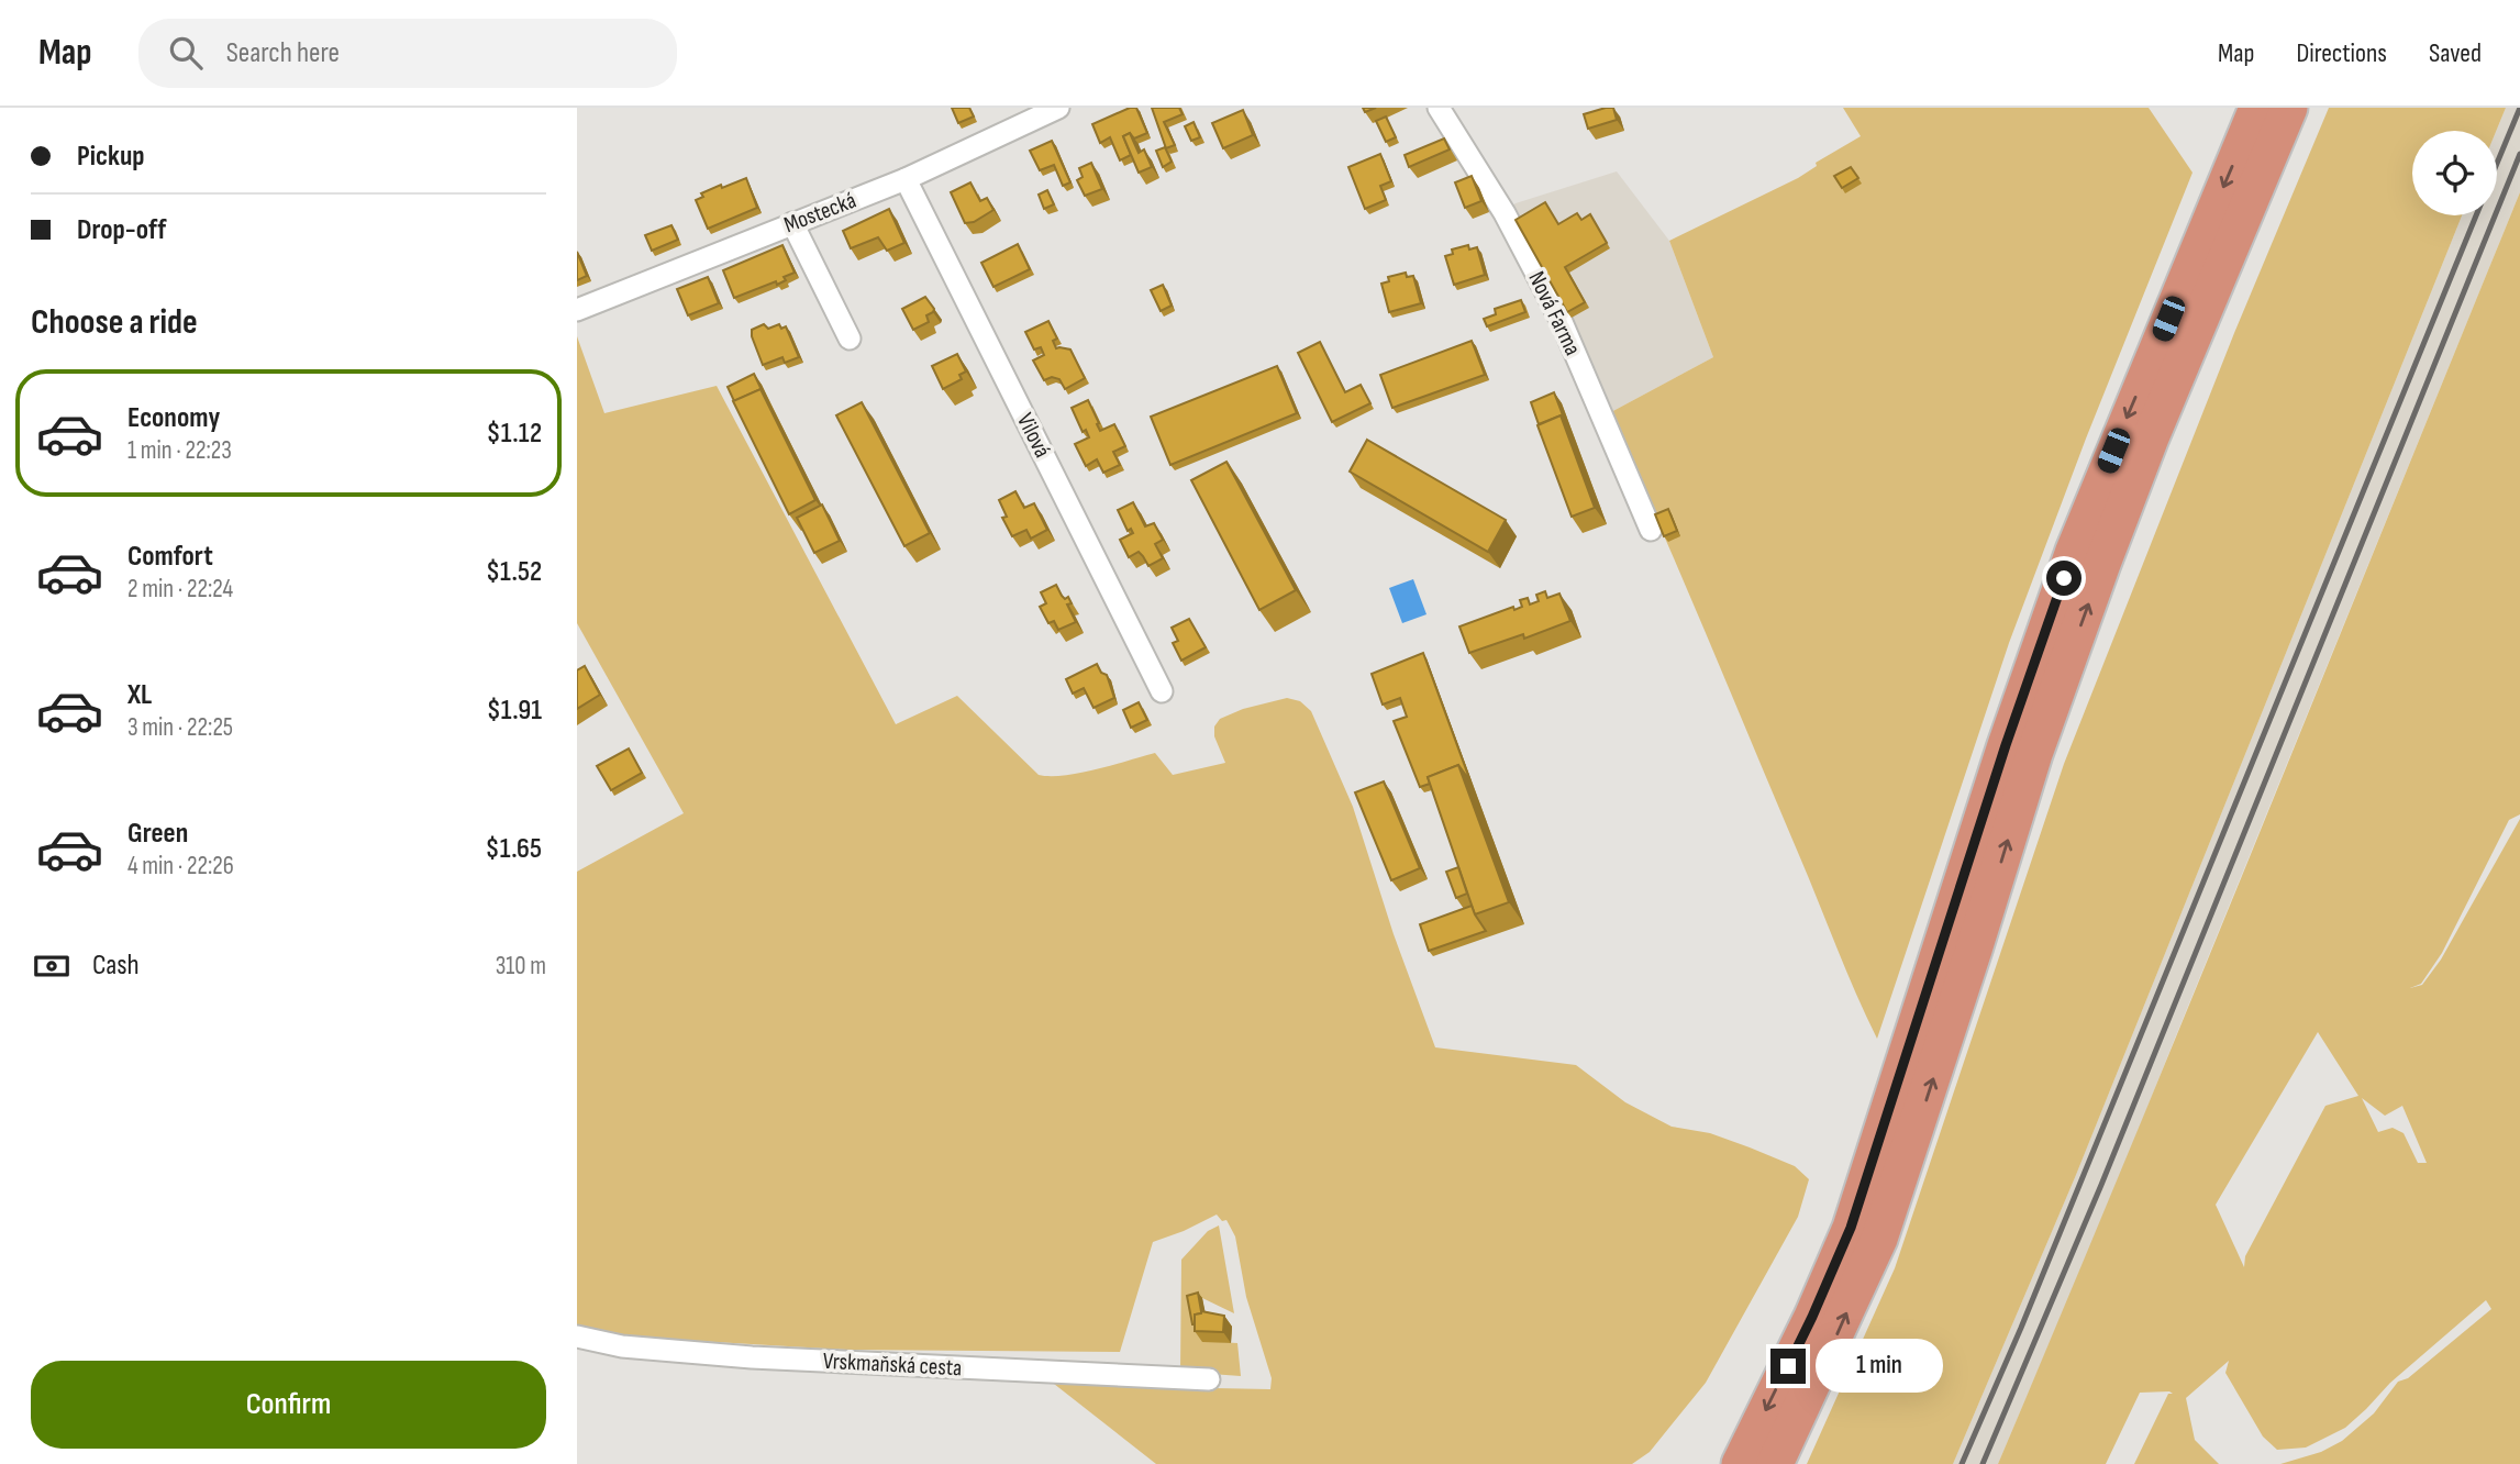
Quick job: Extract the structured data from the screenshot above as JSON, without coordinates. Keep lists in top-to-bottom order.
{
  "streets": {
    "street": [
      "Mostecká",
      "Nová Farma",
      "Vilová",
      "Vrskmaňská cesta"
    ]
  },
  "crossings": [
    ["Mostecká", "Vilová"]
  ],
  "page": {
    "header": "Map",
    "search": "Search here",
    "nav": ["Map", "Directions", "Saved"],
    "banner": ["Pickup", "Drop-off"],
    "heading": "Choose a ride",
    "list": [
      {
        "name": "Economy",
        "note": "1 min · 22:23",
        "value": "$1.12"
      },
      {
        "name": "Comfort",
        "note": "2 min · 22:24",
        "value": "$1.52"
      },
      {
        "name": "XL",
        "note": "3 min · 22:25",
        "value": "$1.91"
      },
      {
        "name": "Green",
        "note": "4 min · 22:26",
        "value": "$1.65"
      }
    ],
    "pay": ["Cash", "310 m"],
    "bubble": "1 min",
    "buttons": "Confirm"
  }
}
